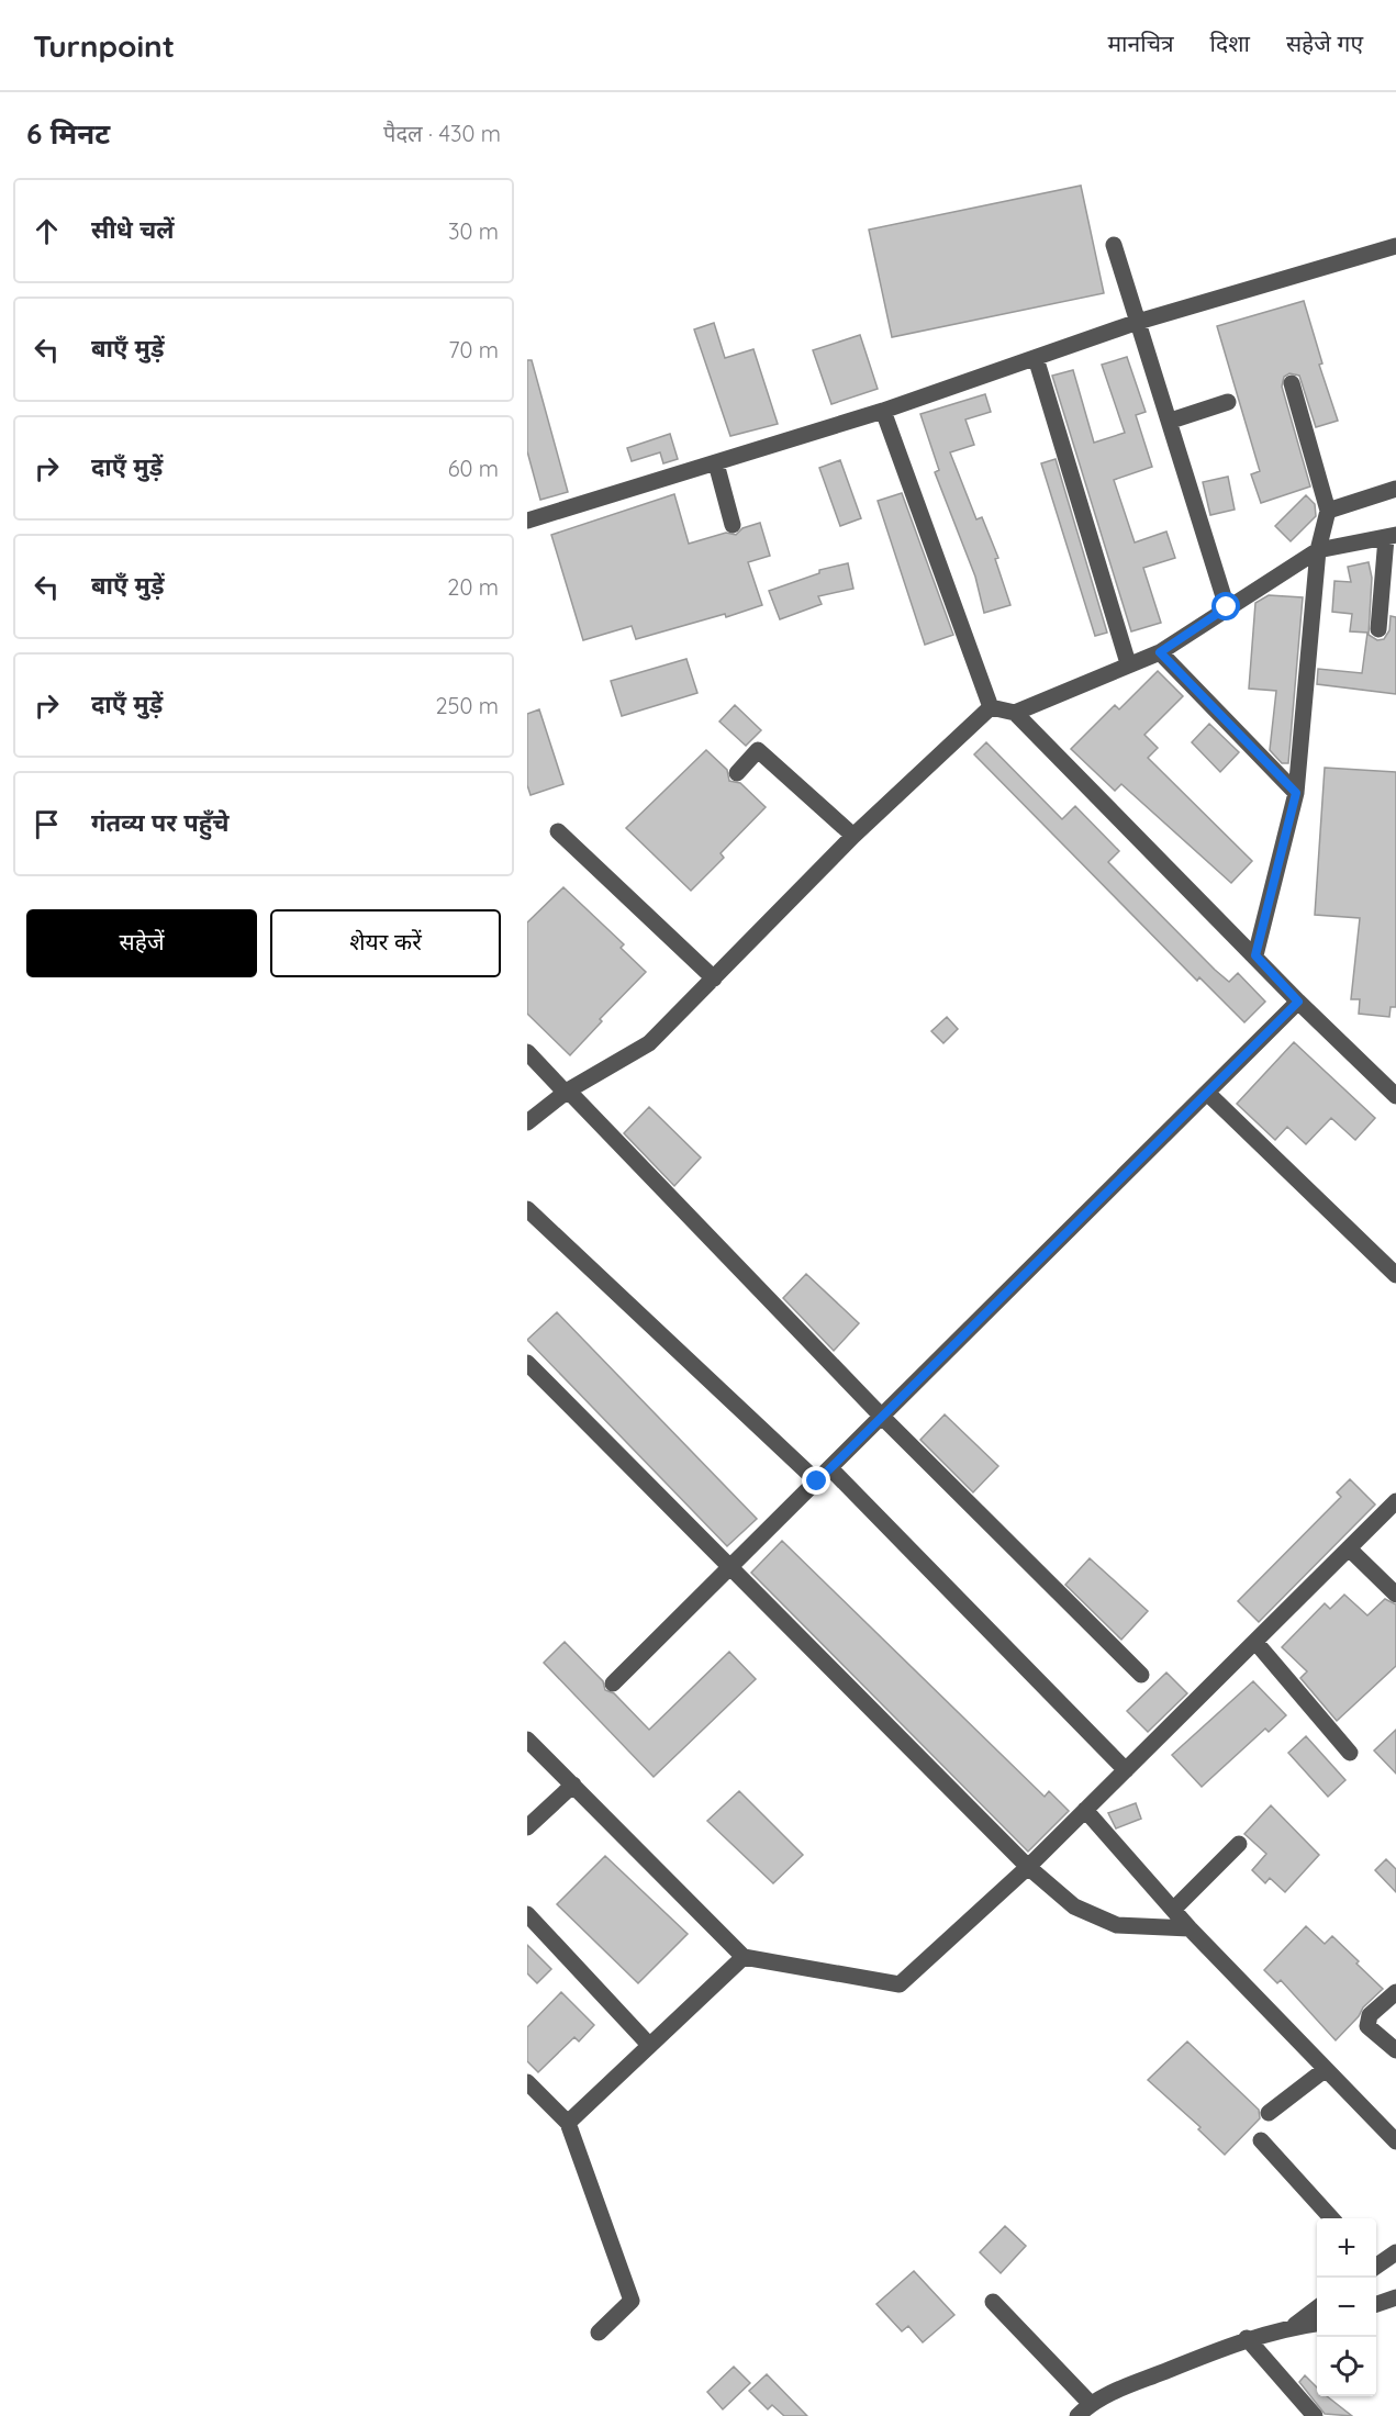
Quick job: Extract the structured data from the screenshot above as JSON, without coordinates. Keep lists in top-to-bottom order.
{
  "page": {
    "header": "Turnpoint",
    "nav": ["मानचित्र", "दिशा", "सहेजे गए"],
    "heading": ["6 मिनट", "पैदल · 430 m"],
    "list": [
      ["सीधे चलें", "30 m"],
      ["बाएँ मुड़ें", "70 m"],
      ["दाएँ मुड़ें", "60 m"],
      ["बाएँ मुड़ें", "20 m"],
      ["दाएँ मुड़ें", "250 m"],
      "गंतव्य पर पहुँचे"
    ],
    "buttons": ["सहेजें", "शेयर करें"],
    "map_buttons": ["+", "−"]
  }
}
